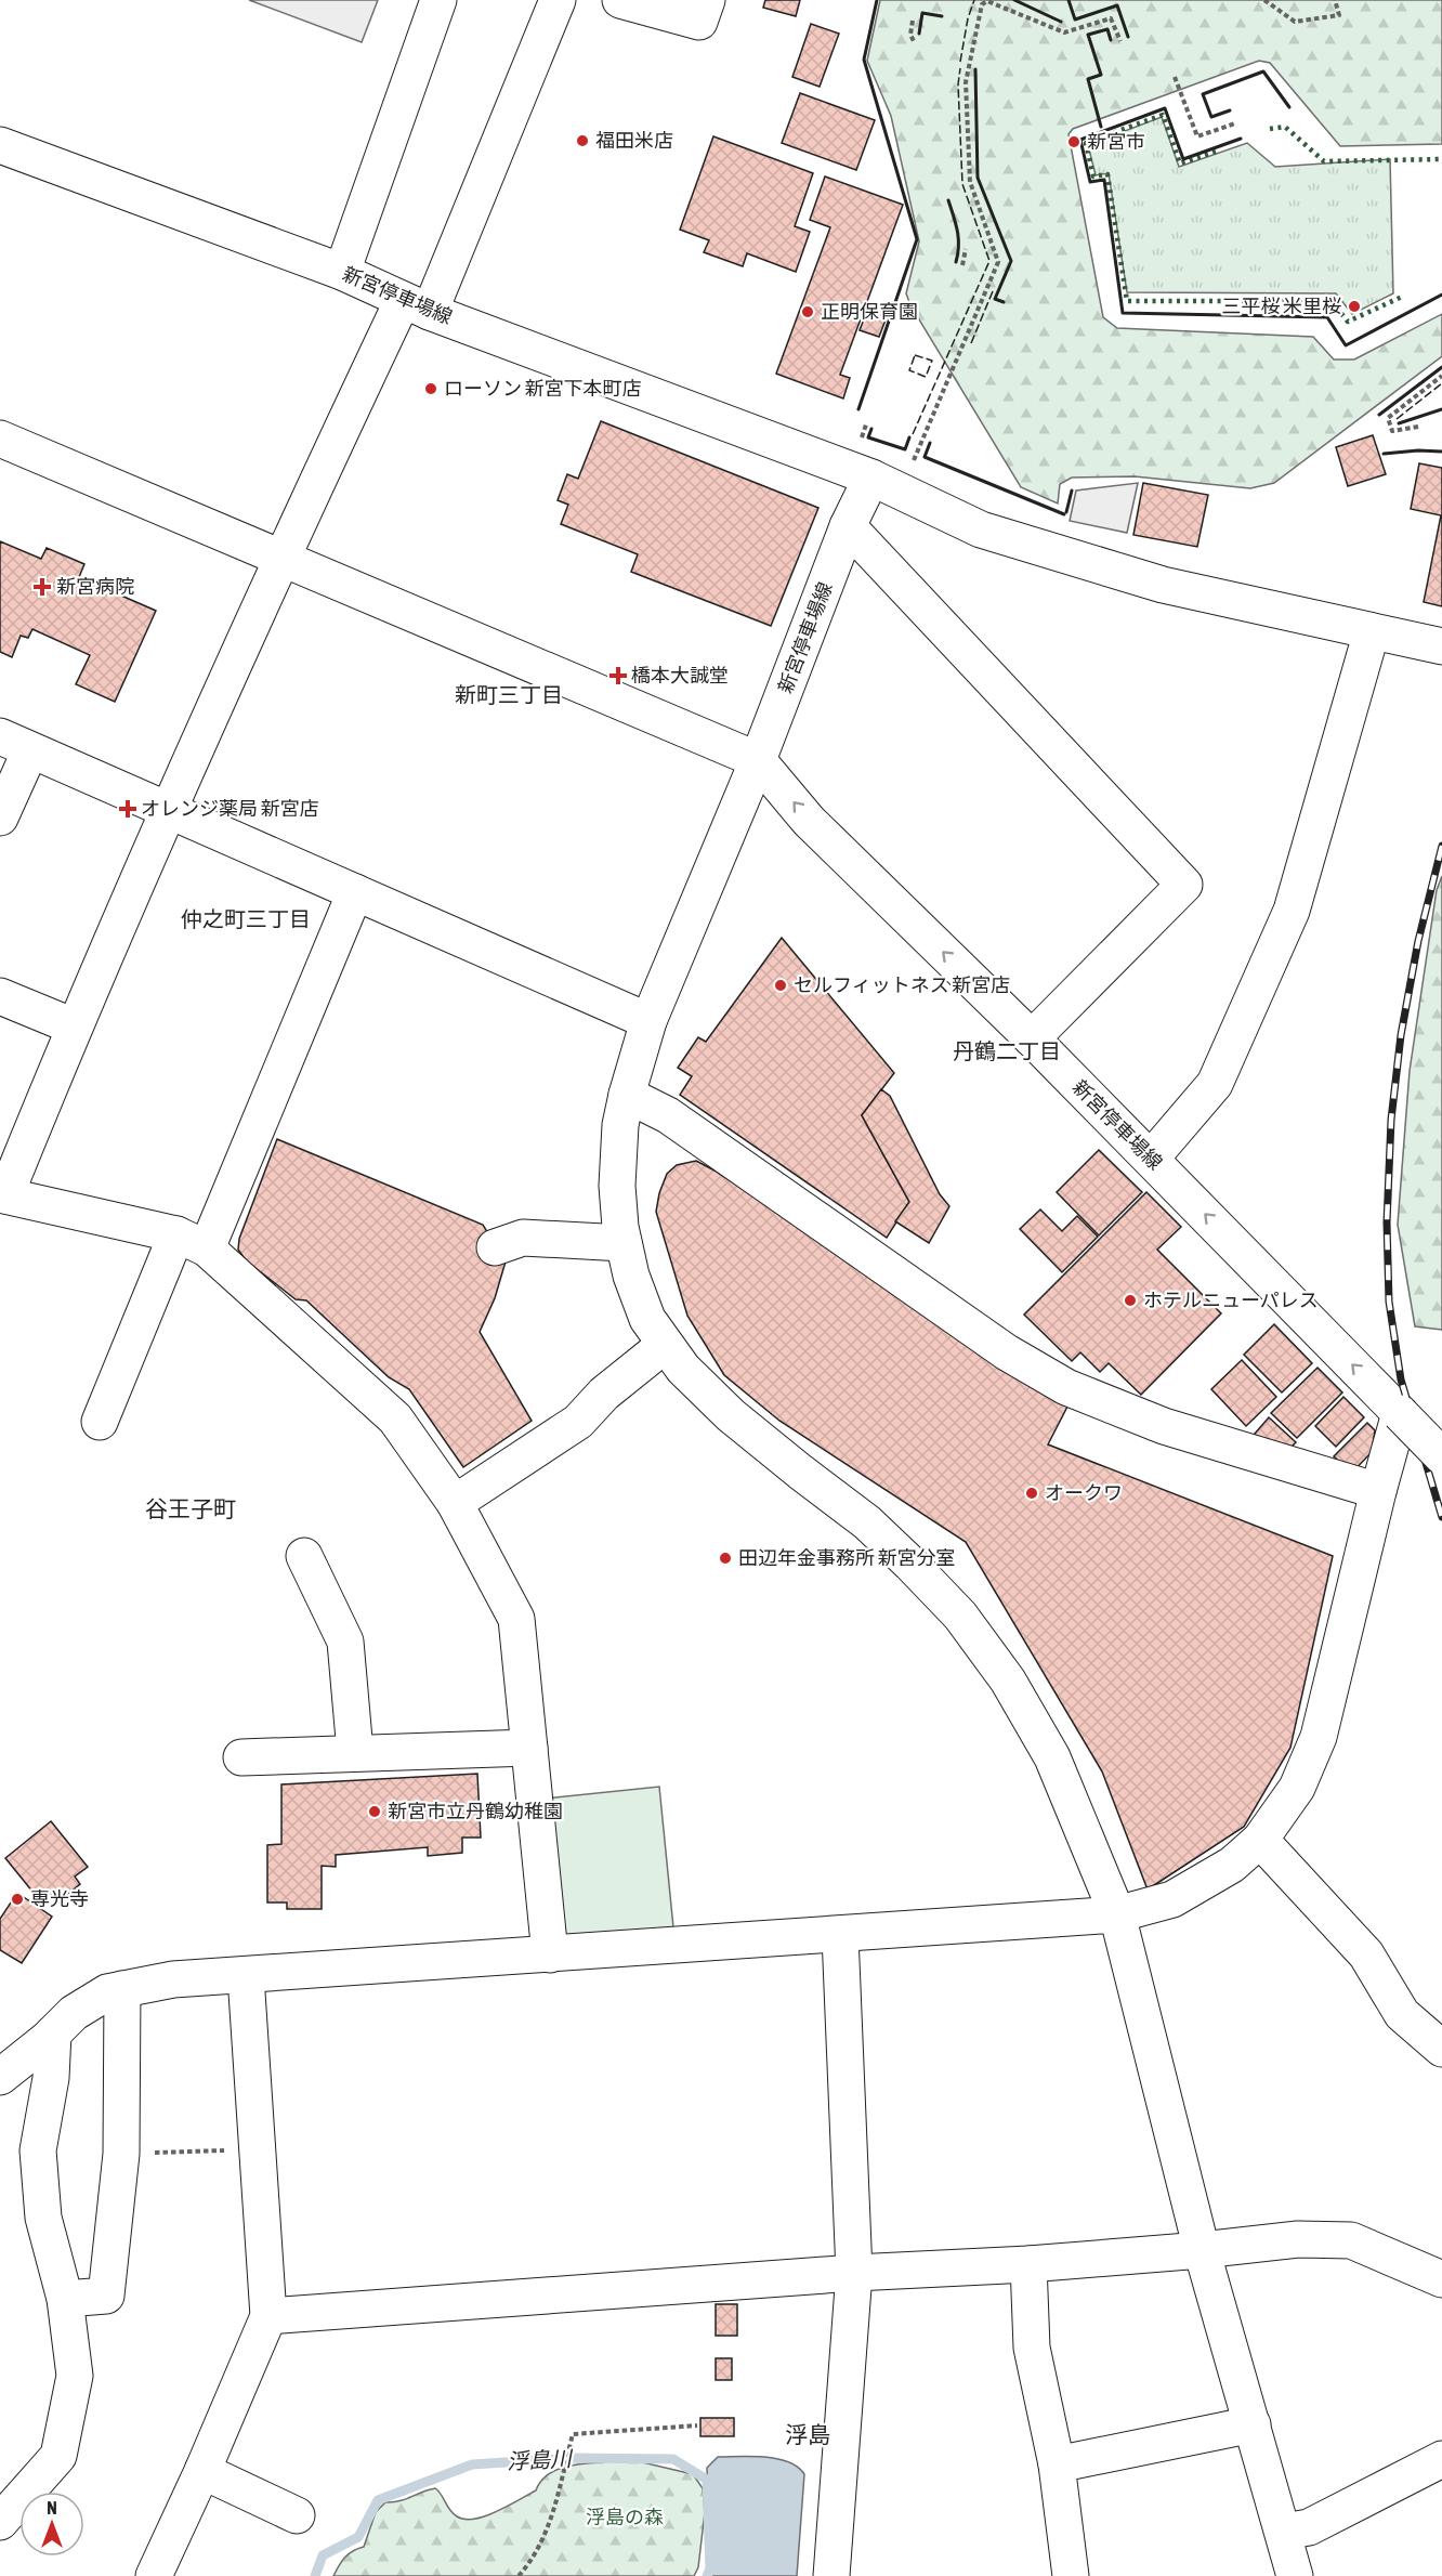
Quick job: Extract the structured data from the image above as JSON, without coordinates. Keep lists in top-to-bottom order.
{
  "streets": {
    "street": ["新宮停車場線"]
  },
  "districts": [
    "新町三丁目",
    "仲之町三丁目",
    "丹鶴二丁目",
    "谷王子町",
    "浮島"
  ],
  "water": ["浮島川"],
  "parks": ["浮島の森"],
  "places": {
    "other": [
      "福田米店",
      "新宮市",
      "三平桜 米里桜",
      "正明保育園",
      "ローソン 新宮下本町店",
      "セルフィットネス 新宮店",
      "ホテルニューパレス",
      "オークワ",
      "田辺年金事務所 新宮分室",
      "新宮市立丹鶴幼稚園",
      "専光寺"
    ],
    "health": ["新宮病院", "橋本大誠堂", "オレンジ薬局 新宮店"]
  },
  "north": "top"
}
